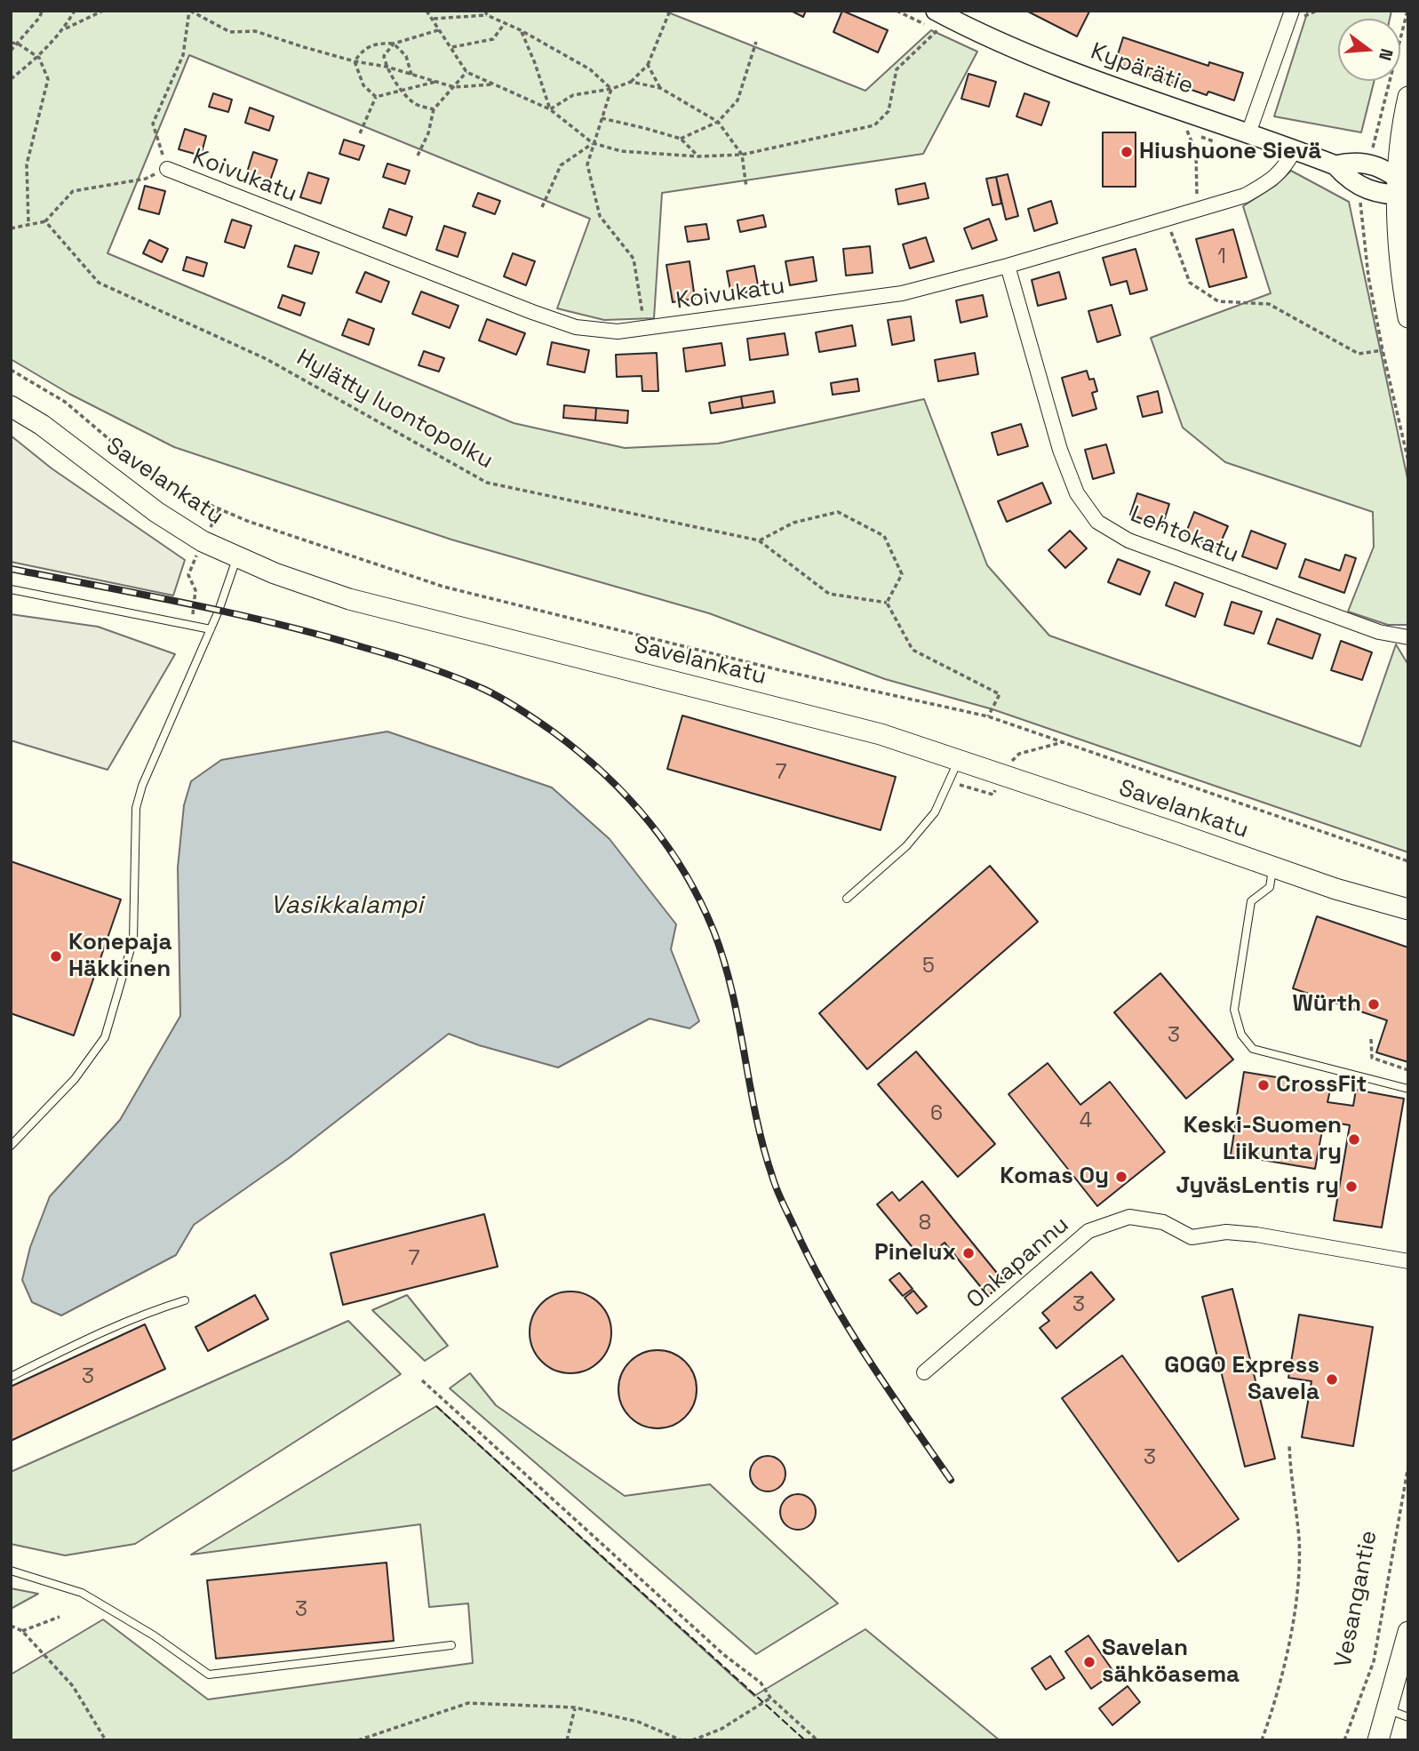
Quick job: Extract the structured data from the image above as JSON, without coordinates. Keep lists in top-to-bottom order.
{
  "streets": {
    "main road": ["Savelankatu"],
    "street": [
      "Kypärätie",
      "Koivukatu",
      "Lehtokatu",
      "Onkapannu"
    ],
    "path": ["Hylätty luontopolku", "Vesangantie"]
  },
  "crossings": [
    ["Kypärätie", "Koivukatu"],
    ["Koivukatu", "Lehtokatu"]
  ],
  "water": ["Vasikkalampi"],
  "places": [
    "Hiushuone Sievä",
    "Konepaja Häkkinen",
    "Würth",
    "CrossFit",
    "Keski-Suomen Liikunta ry",
    "Komas Oy",
    "JyväsLentis ry",
    "Pinelux",
    "GOGO Express Savela",
    "Savelan sähköasema"
  ],
  "house_numbers": [
    "1",
    "7",
    "5",
    "3",
    "6",
    "4",
    "8",
    "7",
    "3",
    "3",
    "3",
    "3"
  ],
  "north": "right"
}
